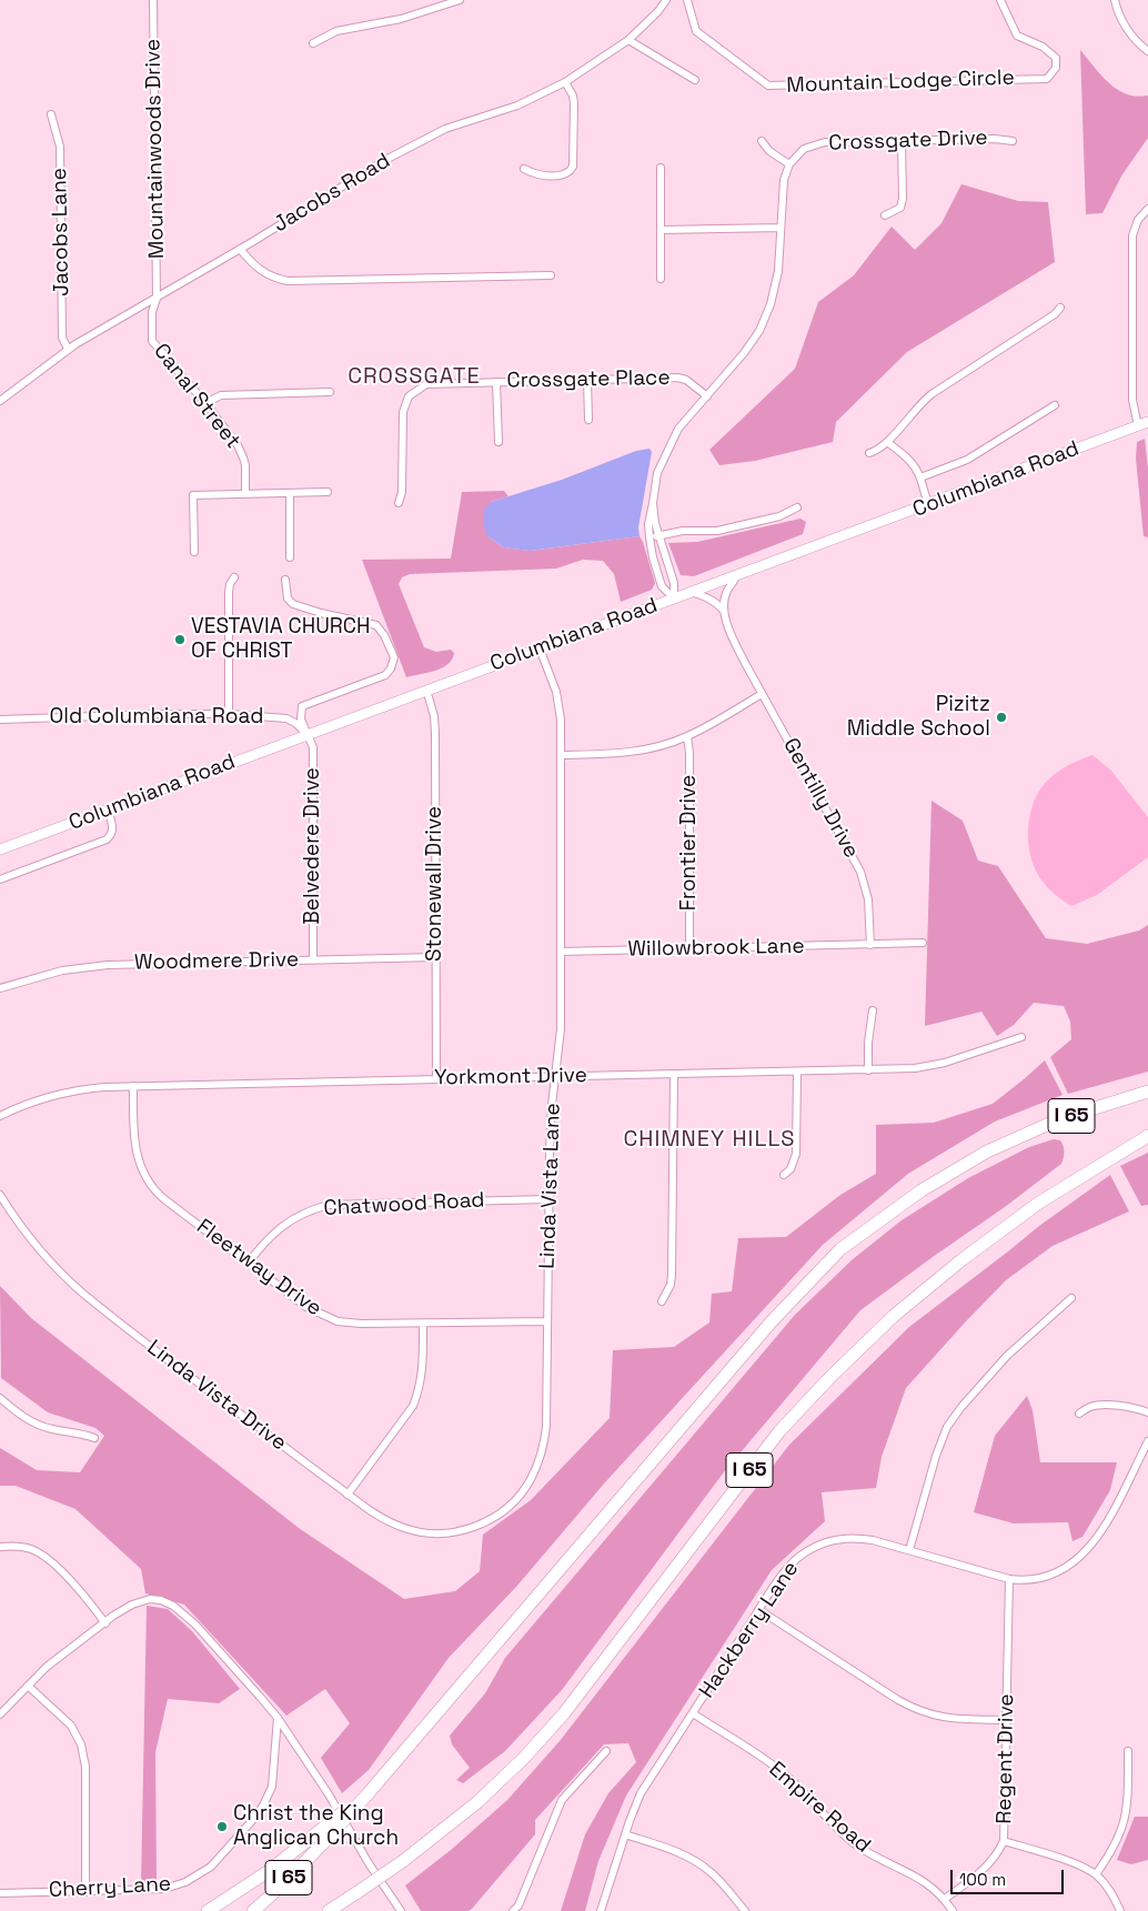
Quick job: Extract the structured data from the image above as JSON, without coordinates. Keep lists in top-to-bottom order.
{
  "streets": {
    "highway": ["I 65"],
    "main road": ["Columbiana Road"],
    "street": [
      "Mountain Lodge Circle",
      "Crossgate Drive",
      "Mountainwoods Drive",
      "Jacobs Road",
      "Jacobs Lane",
      "Crossgate Place",
      "Canal Street",
      "Old Columbiana Road",
      "Gentilly Drive",
      "Frontier Drive",
      "Belvedere Drive",
      "Stonewall Drive",
      "Willowbrook Lane",
      "Woodmere Drive",
      "Yorkmont Drive",
      "Linda Vista Lane",
      "Chatwood Road",
      "Fleetway Drive",
      "Linda Vista Drive",
      "Hackberry Lane",
      "Regent Drive",
      "Empire Road",
      "Cherry Lane"
    ]
  },
  "crossings": [
    ["Mountainwoods Drive", "Jacobs Road"],
    ["Mountainwoods Drive", "Canal Street"],
    ["Jacobs Road", "Jacobs Lane"],
    ["Jacobs Road", "Canal Street"],
    ["Columbiana Road", "Old Columbiana Road"],
    ["Columbiana Road", "Belvedere Drive"],
    ["Columbiana Road", "Stonewall Drive"],
    ["Columbiana Road", "Linda Vista Lane"],
    ["Old Columbiana Road", "Belvedere Drive"],
    ["Gentilly Drive", "Willowbrook Lane"],
    ["Frontier Drive", "Willowbrook Lane"],
    ["Belvedere Drive", "Woodmere Drive"],
    ["Stonewall Drive", "Woodmere Drive"],
    ["Stonewall Drive", "Yorkmont Drive"],
    ["Willowbrook Lane", "Linda Vista Lane"],
    ["Yorkmont Drive", "Linda Vista Lane"],
    ["Yorkmont Drive", "Fleetway Drive"],
    ["Linda Vista Lane", "Chatwood Road"],
    ["Linda Vista Lane", "Fleetway Drive"],
    ["Linda Vista Lane", "Linda Vista Drive"],
    ["Chatwood Road", "Fleetway Drive"],
    ["Hackberry Lane", "Regent Drive"],
    ["Hackberry Lane", "Empire Road"],
    ["Regent Drive", "Empire Road"]
  ],
  "districts": ["CROSSGATE", "CHIMNEY HILLS"],
  "places": ["VESTAVIA CHURCH OF CHRIST", "Pizitz Middle School", "Christ the King Anglican Church"],
  "scale_bar": "100 m"
}
